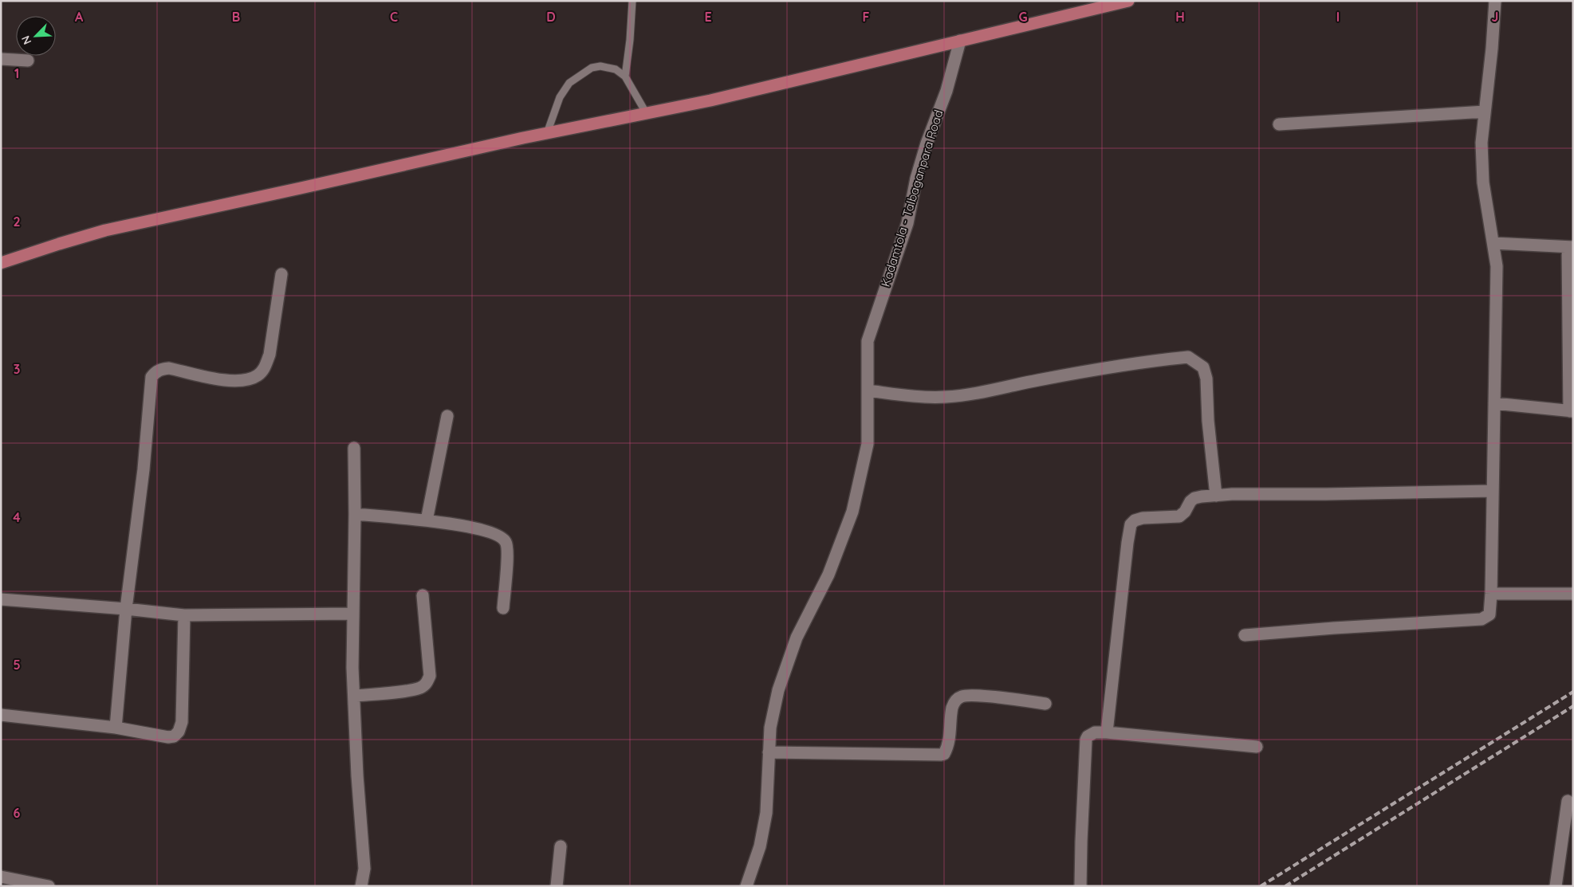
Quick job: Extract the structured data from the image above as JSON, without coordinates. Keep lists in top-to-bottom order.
{
  "streets": {
    "street": ["Kadamtola - Talbaganpara Road"]
  },
  "north": "bottom left",
  "grid": {
    "columns": [
      "A",
      "B",
      "C",
      "D",
      "E",
      "F",
      "G",
      "H",
      "I",
      "J"
    ],
    "rows": [
      "1",
      "2",
      "3",
      "4",
      "5",
      "6"
    ]
  }
}
